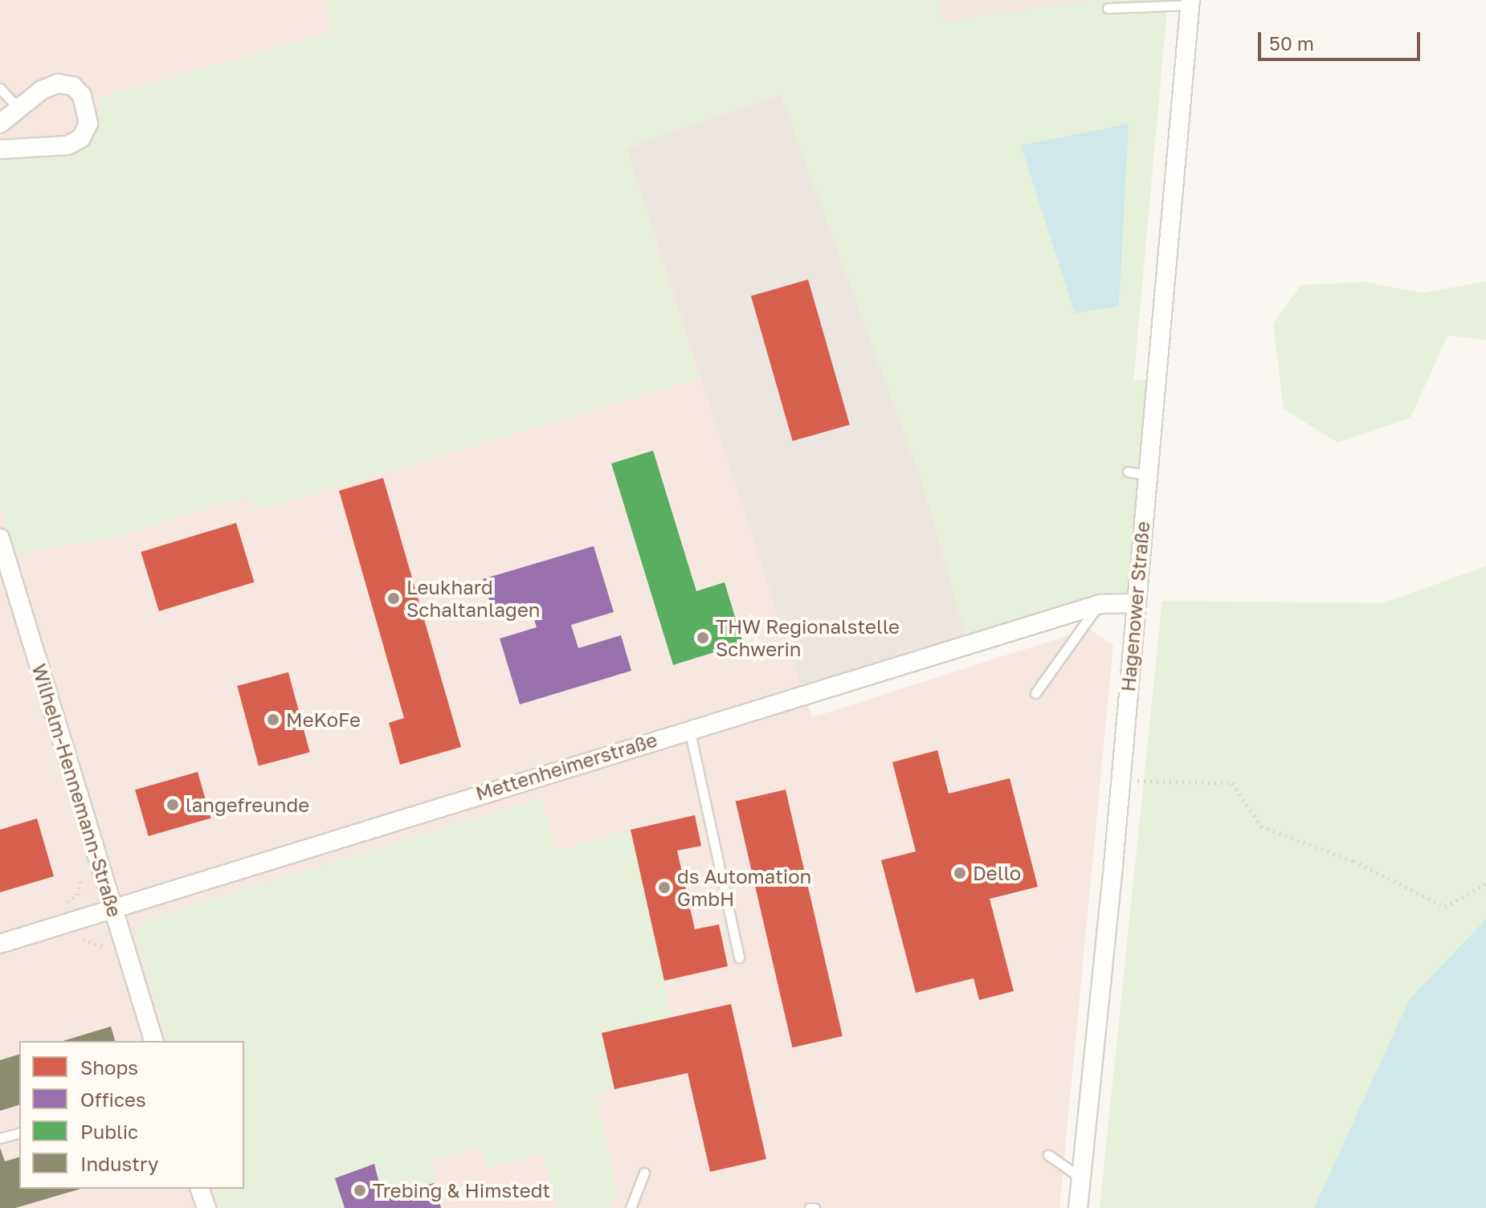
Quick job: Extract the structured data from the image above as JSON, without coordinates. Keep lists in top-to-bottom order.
{
  "streets": {
    "street": ["Hagenower Straße", "Mettenheimerstraße", "Wilhelm-Hennemann-Straße"]
  },
  "crossings": [
    ["Hagenower Straße", "Mettenheimerstraße"],
    ["Mettenheimerstraße", "Wilhelm-Hennemann-Straße"]
  ],
  "places": [
    "Leukhard Schaltanlagen",
    "THW Regionalstelle Schwerin",
    "MeKoFe",
    "langefreunde",
    "Dello",
    "ds Automation GmbH",
    "Trebing & Himstedt"
  ],
  "legend": [
    "Shops",
    "Offices",
    "Public",
    "Industry"
  ],
  "scale_bar": "50 m"
}
